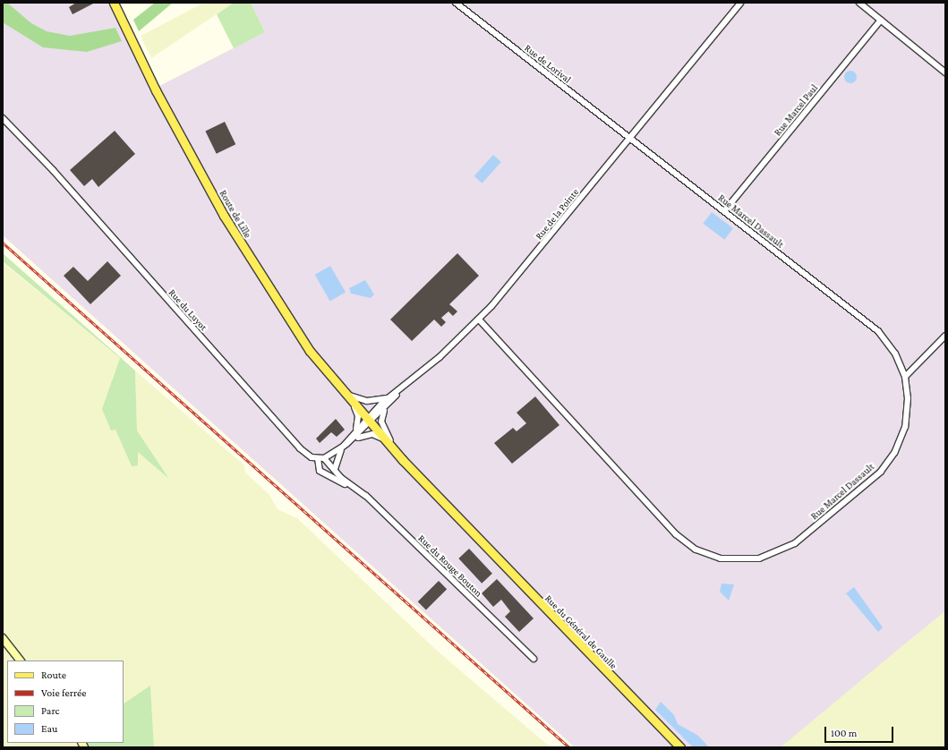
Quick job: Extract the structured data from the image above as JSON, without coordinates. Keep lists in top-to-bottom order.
{
  "streets": {
    "main road": ["Route de Lille", "Rue du Général de Gaulle"],
    "street": [
      "Rue de Lorival",
      "Rue Marcel Paul",
      "Rue de la Pointe",
      "Rue Marcel Dassault",
      "Rue du Luyot",
      "Rue du Rouge Bouton"
    ]
  },
  "crossings": [
    ["Rue de Lorival", "Rue de la Pointe"],
    ["Rue de Lorival", "Rue Marcel Dassault"],
    ["Rue Marcel Paul", "Rue Marcel Dassault"],
    ["Route de Lille", "Rue de la Pointe"],
    ["Route de Lille", "Rue du Général de Gaulle"],
    ["Rue de la Pointe", "Rue Marcel Dassault"],
    ["Rue de la Pointe", "Rue du Général de Gaulle"],
    ["Rue du Luyot", "Rue du Rouge Bouton"]
  ],
  "legend": [
    "Route",
    "Voie ferrée",
    "Parc",
    "Eau"
  ],
  "scale_bar": "100 m"
}
